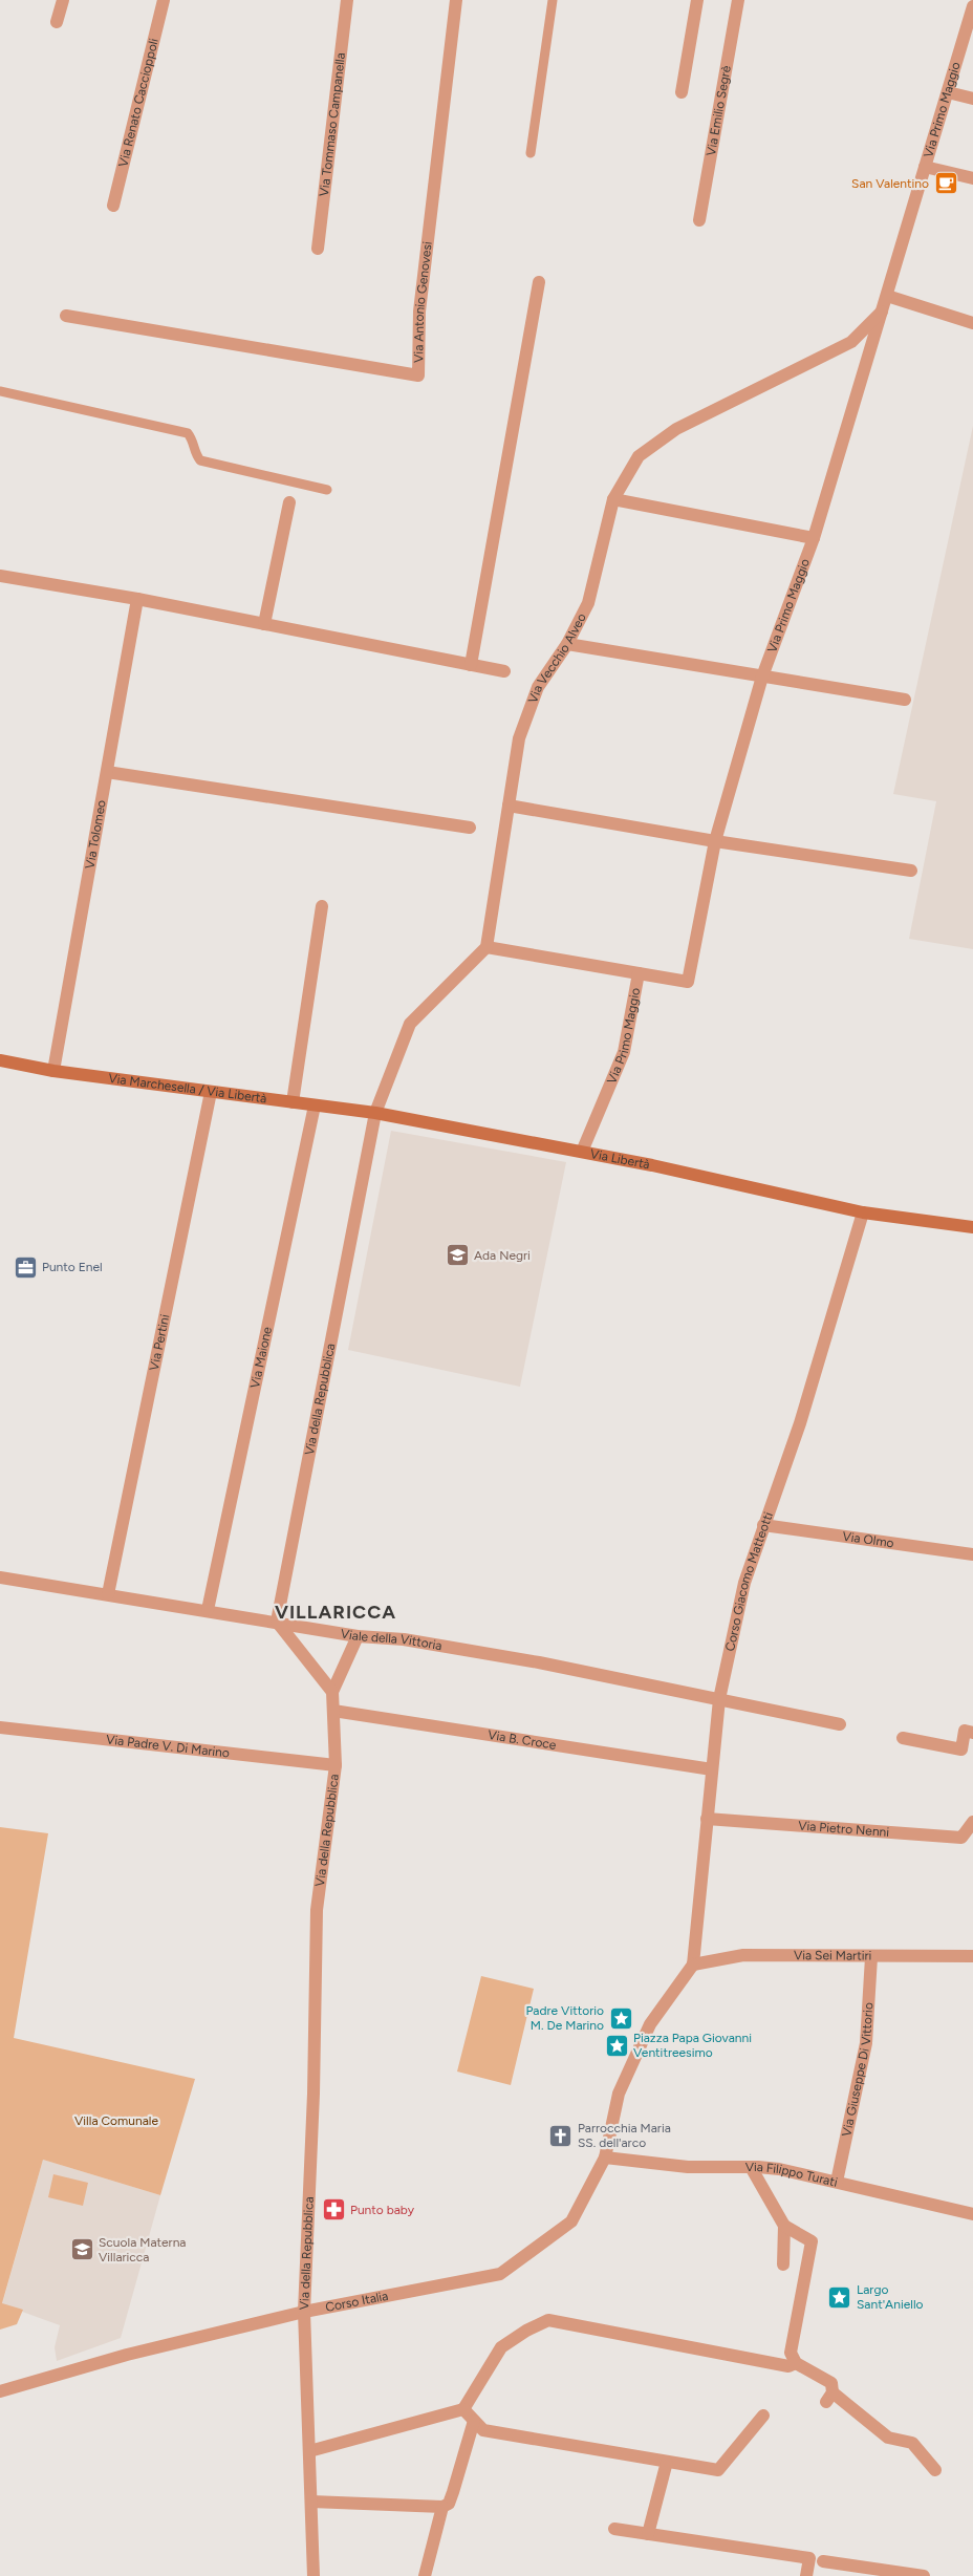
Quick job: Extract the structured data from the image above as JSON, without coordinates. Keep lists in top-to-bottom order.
{
  "streets": {
    "street": [
      "Via Renato Caccioppoli",
      "Via Emilio Segrè",
      "Via Primo Maggio",
      "Via Tommaso Campanella",
      "Via Antonio Genovesi",
      "Via Vecchio Alveo",
      "Via Tolomeo",
      "Via Marchesella / Via Libertà",
      "Via Libertà",
      "Via Pertini",
      "Via Maione",
      "Via della Repubblica",
      "Via Olmo",
      "Corso Giacomo Matteotti",
      "Viale della Vittoria",
      "Via B. Croce",
      "Via Padre V. Di Marino",
      "Via Pietro Nenni",
      "Via Sei Martiri",
      "Via Giuseppe Di Vittorio",
      "Via Filippo Turati",
      "Corso Italia"
    ]
  },
  "crossings": [
    ["Via Primo Maggio", "Via Vecchio Alveo"],
    ["Via Primo Maggio", "Via Libertà"],
    ["Via Tolomeo", "Via Marchesella / Via Libertà"],
    ["Via Marchesella / Via Libertà", "Via Libertà"],
    ["Via Marchesella / Via Libertà", "Via Pertini"],
    ["Via Marchesella / Via Libertà", "Via Maione"],
    ["Via Marchesella / Via Libertà", "Via della Repubblica"],
    ["Via Libertà", "Via della Repubblica"],
    ["Via Libertà", "Corso Giacomo Matteotti"],
    ["Via Pertini", "Viale della Vittoria"],
    ["Via Maione", "Viale della Vittoria"],
    ["Via della Repubblica", "Viale della Vittoria"],
    ["Via della Repubblica", "Via B. Croce"],
    ["Via della Repubblica", "Via Padre V. Di Marino"],
    ["Via della Repubblica", "Corso Italia"],
    ["Via Olmo", "Corso Giacomo Matteotti"],
    ["Corso Giacomo Matteotti", "Viale della Vittoria"],
    ["Corso Giacomo Matteotti", "Via B. Croce"],
    ["Corso Giacomo Matteotti", "Via Pietro Nenni"],
    ["Corso Giacomo Matteotti", "Via Sei Martiri"],
    ["Corso Giacomo Matteotti", "Corso Italia"],
    ["Via Sei Martiri", "Via Giuseppe Di Vittorio"],
    ["Via Sei Martiri", "Corso Italia"],
    ["Via Giuseppe Di Vittorio", "Via Filippo Turati"],
    ["Via Filippo Turati", "Corso Italia"]
  ],
  "districts": ["VILLARICCA"],
  "parks": ["Villa Comunale"],
  "places": {
    "cafe": ["San Valentino"],
    "school or university": ["Ada Negri", "Scuola Materna Villaricca"],
    "office": ["Punto Enel"],
    "place": ["Padre Vittorio M. De Marino", "Piazza Papa Giovanni Ventitreesimo", "Largo Sant'Aniello"],
    "church": ["Parrocchia Maria SS. dell'arco"],
    "pharmacy": ["Punto baby"]
  }
}
